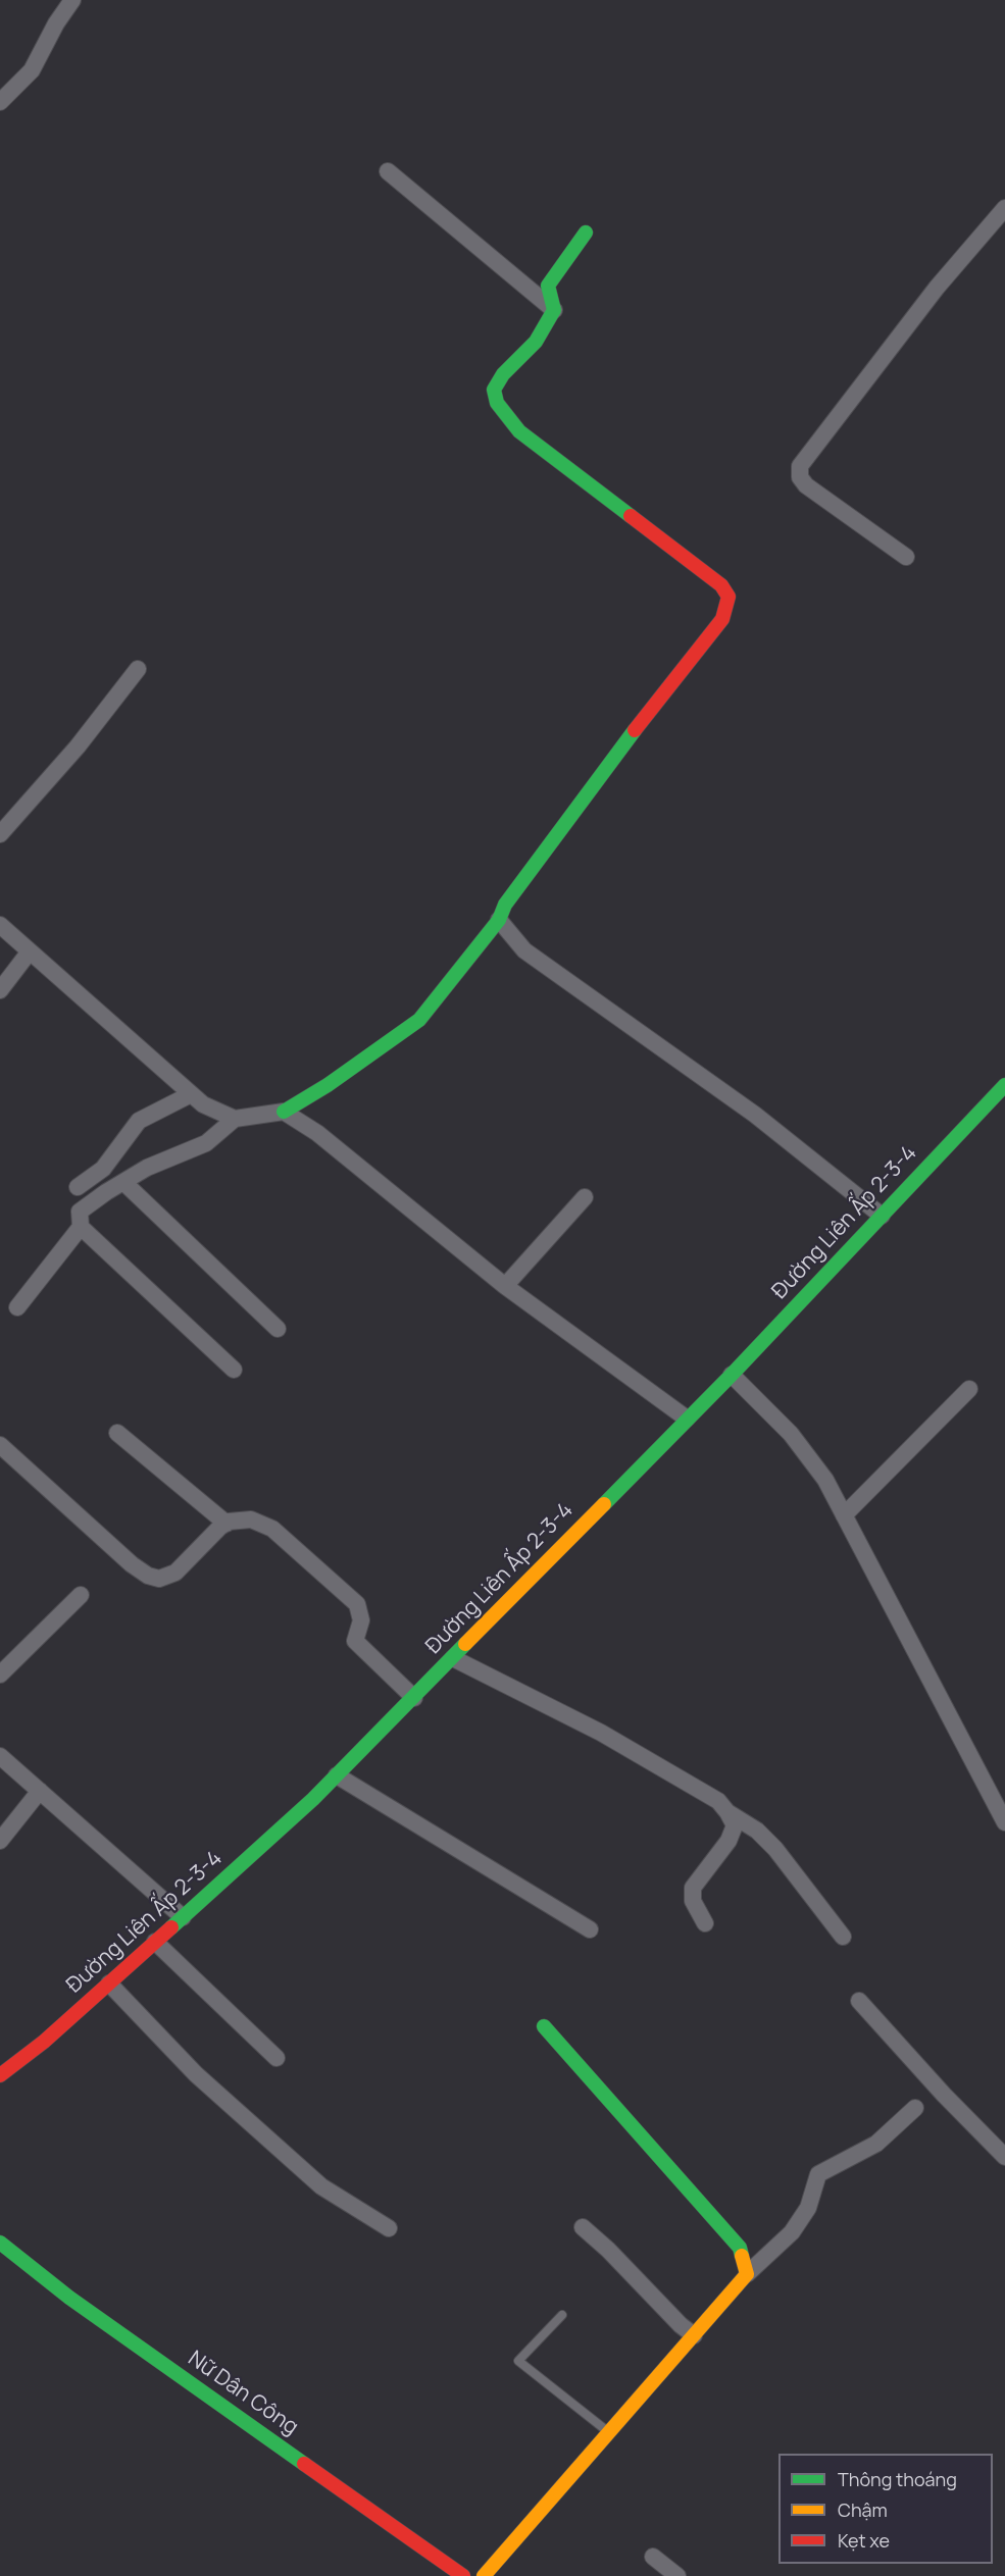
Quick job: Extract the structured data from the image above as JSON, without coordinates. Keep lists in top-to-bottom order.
{
  "streets": {
    "street": ["Đường Liên Ấp 2-3-4", "Nữ Dân Công"]
  },
  "legend": ["Thông thoáng", "Chậm", "Kẹt xe"]
}
